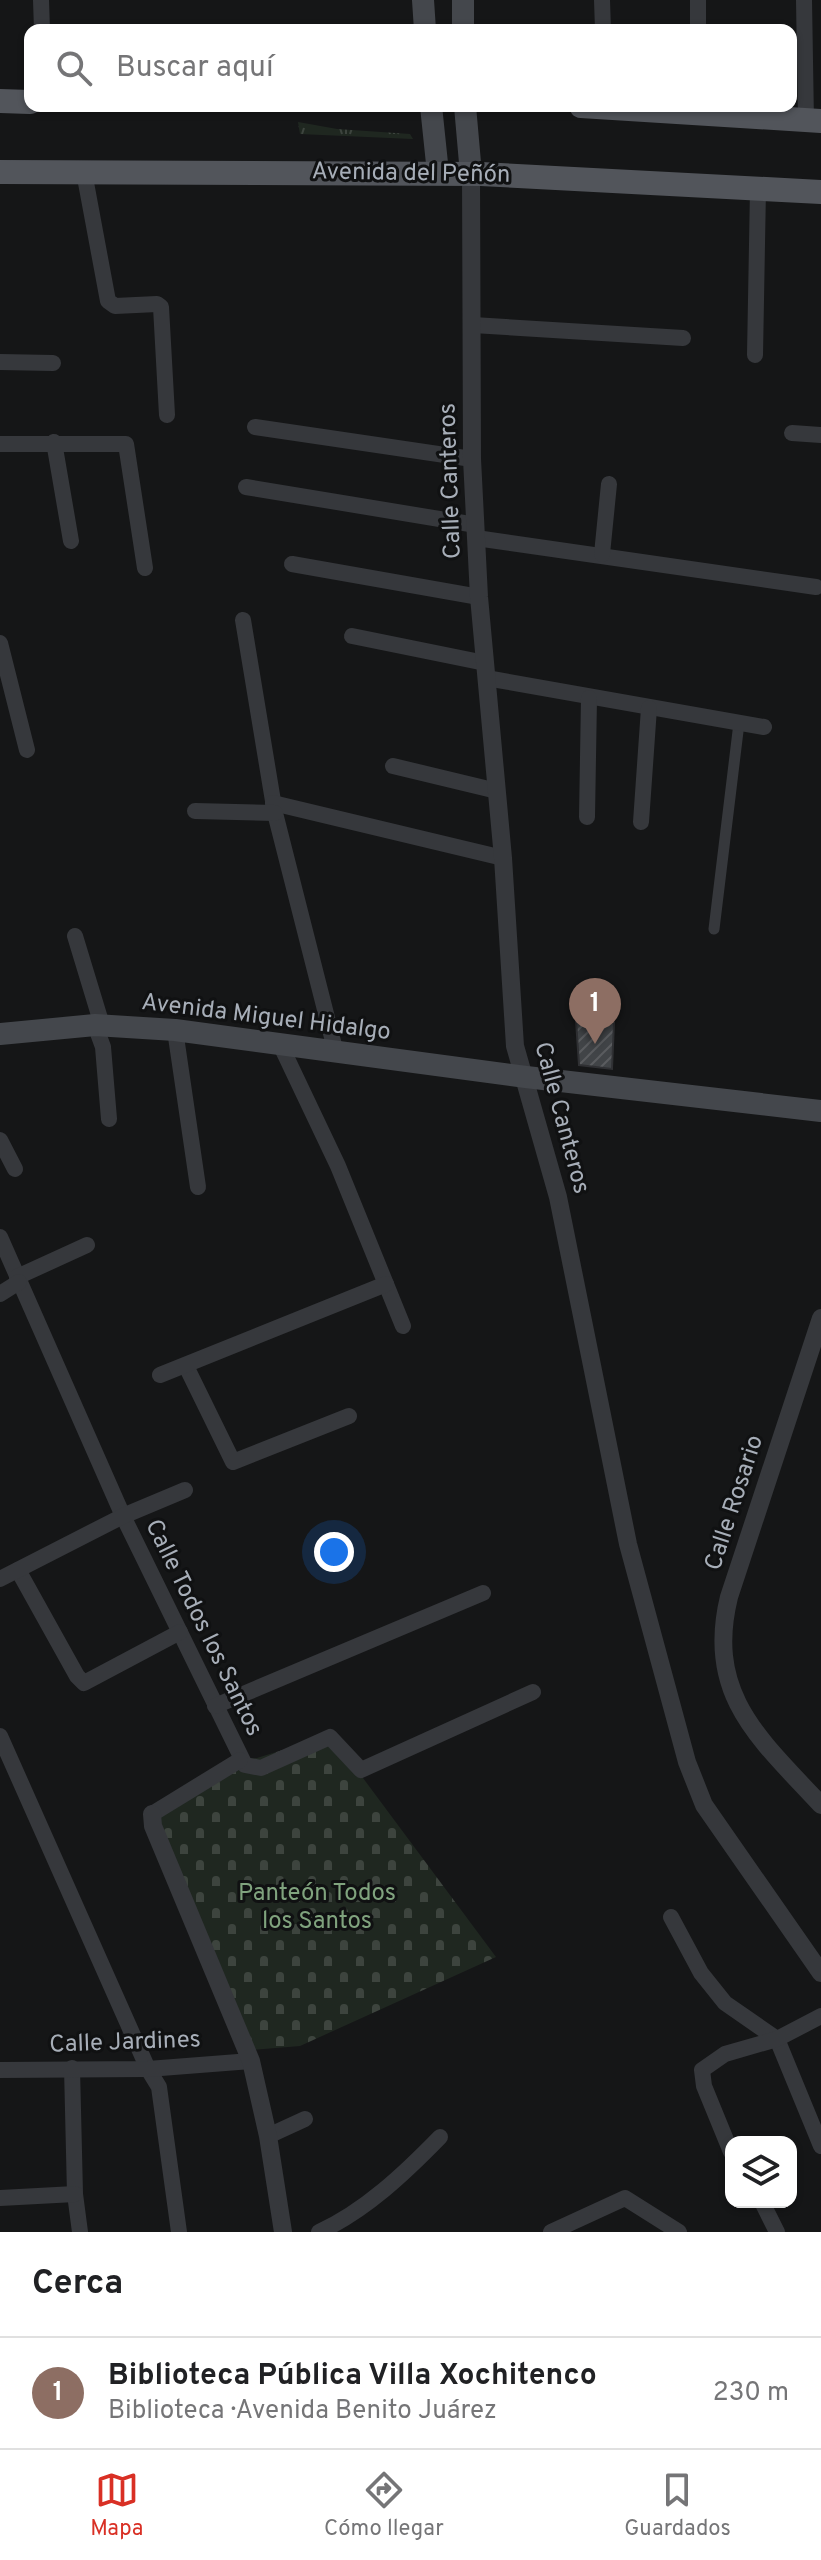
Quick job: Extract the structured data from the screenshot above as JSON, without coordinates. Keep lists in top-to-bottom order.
{
  "streets": {
    "main road": ["Avenida del Peñón", "Avenida Miguel Hidalgo"],
    "street": [
      "Calle Canteros",
      "Calle Rosario",
      "Calle Todos los Santos",
      "Calle Jardines"
    ]
  },
  "crossings": [
    ["Avenida del Peñón", "Calle Canteros"],
    ["Calle Canteros", "Avenida Miguel Hidalgo"],
    ["Calle Todos los Santos", "Calle Jardines"]
  ],
  "parks": ["Panteón Todos los Santos"],
  "page": {
    "search": "Buscar aquí",
    "pins": "1",
    "heading": "Cerca",
    "list": [
      {
        "mark": "1",
        "name": "Biblioteca Pública Villa Xochitenco",
        "note": "Biblioteca · Avenida Benito Juárez",
        "value": "230 m"
      }
    ],
    "nav": ["Mapa", "Cómo llegar", "Guardados"]
  }
}
